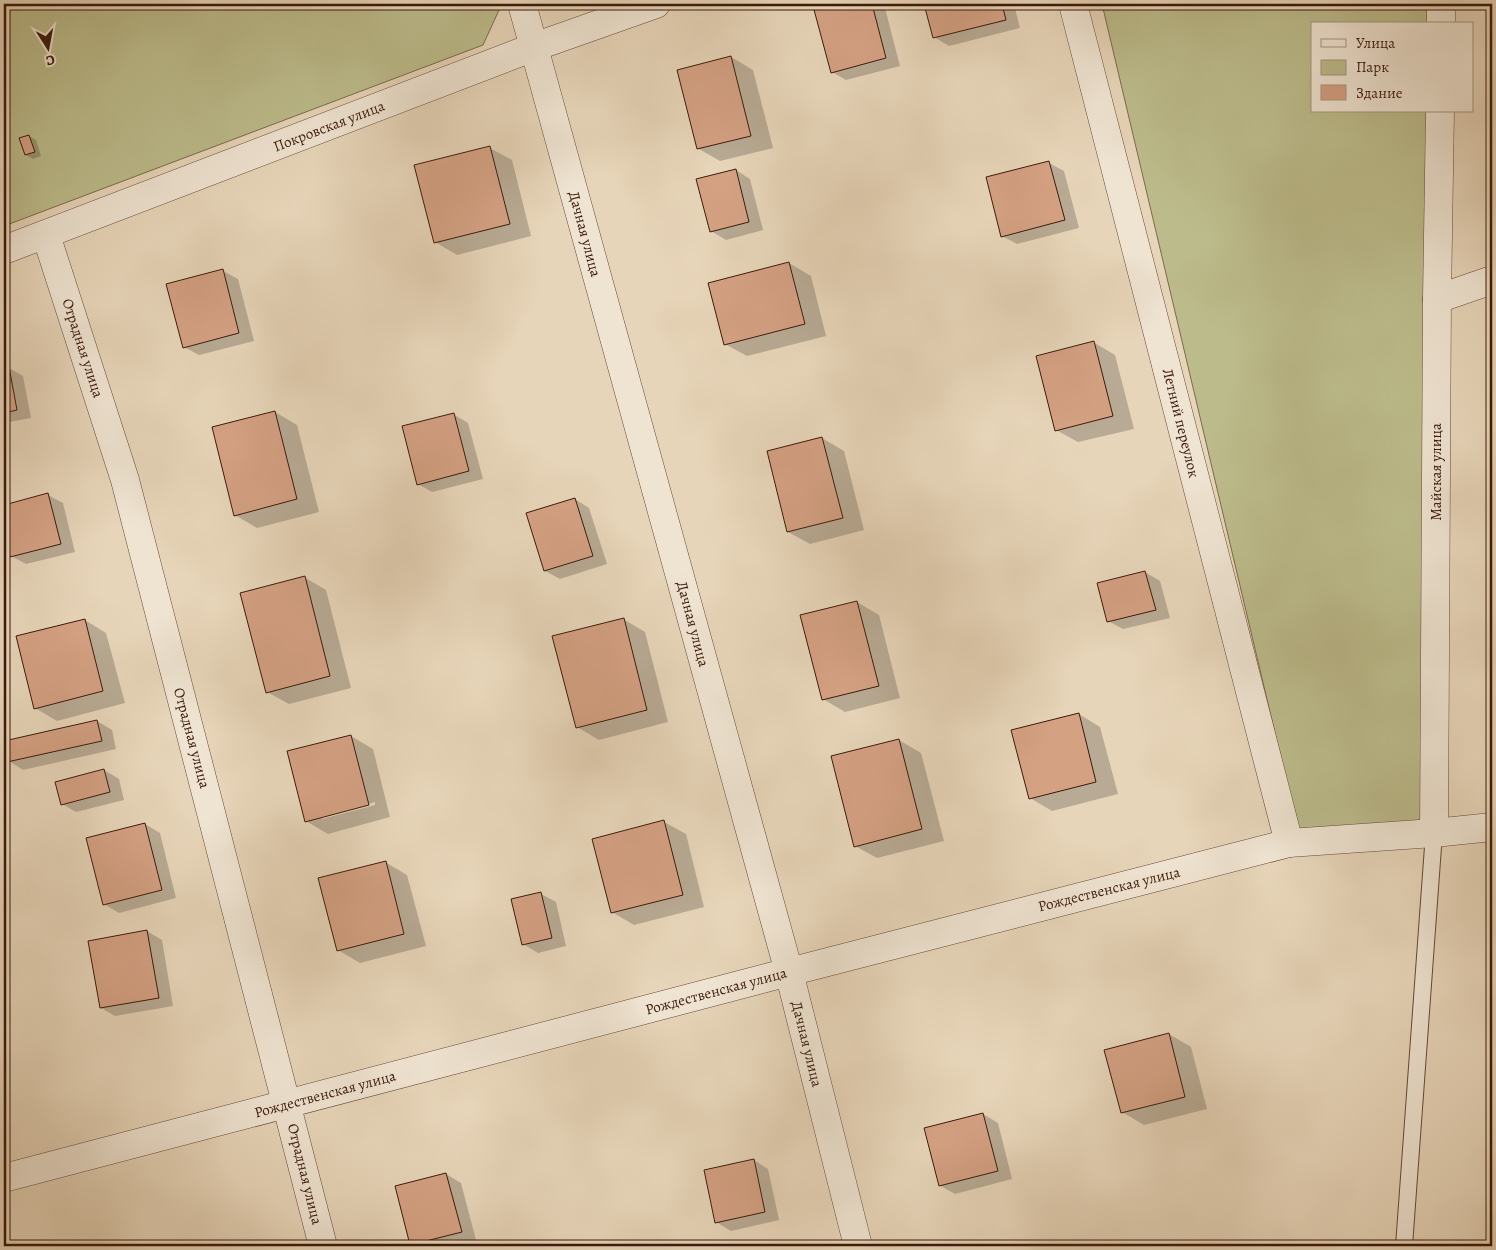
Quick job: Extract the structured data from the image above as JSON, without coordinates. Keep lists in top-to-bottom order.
{
  "streets": {
    "street": [
      "Покровская улица",
      "Дачная улица",
      "Отрадная улица",
      "Летний переулок",
      "Майская улица",
      "Рождественская улица"
    ]
  },
  "crossings": [
    ["Покровская улица", "Дачная улица"],
    ["Покровская улица", "Отрадная улица"],
    ["Дачная улица", "Рождественская улица"],
    ["Отрадная улица", "Рождественская улица"],
    ["Летний переулок", "Рождественская улица"],
    ["Майская улица", "Рождественская улица"]
  ],
  "legend": ["Улица", "Парк", "Здание"],
  "north": "bottom"
}
